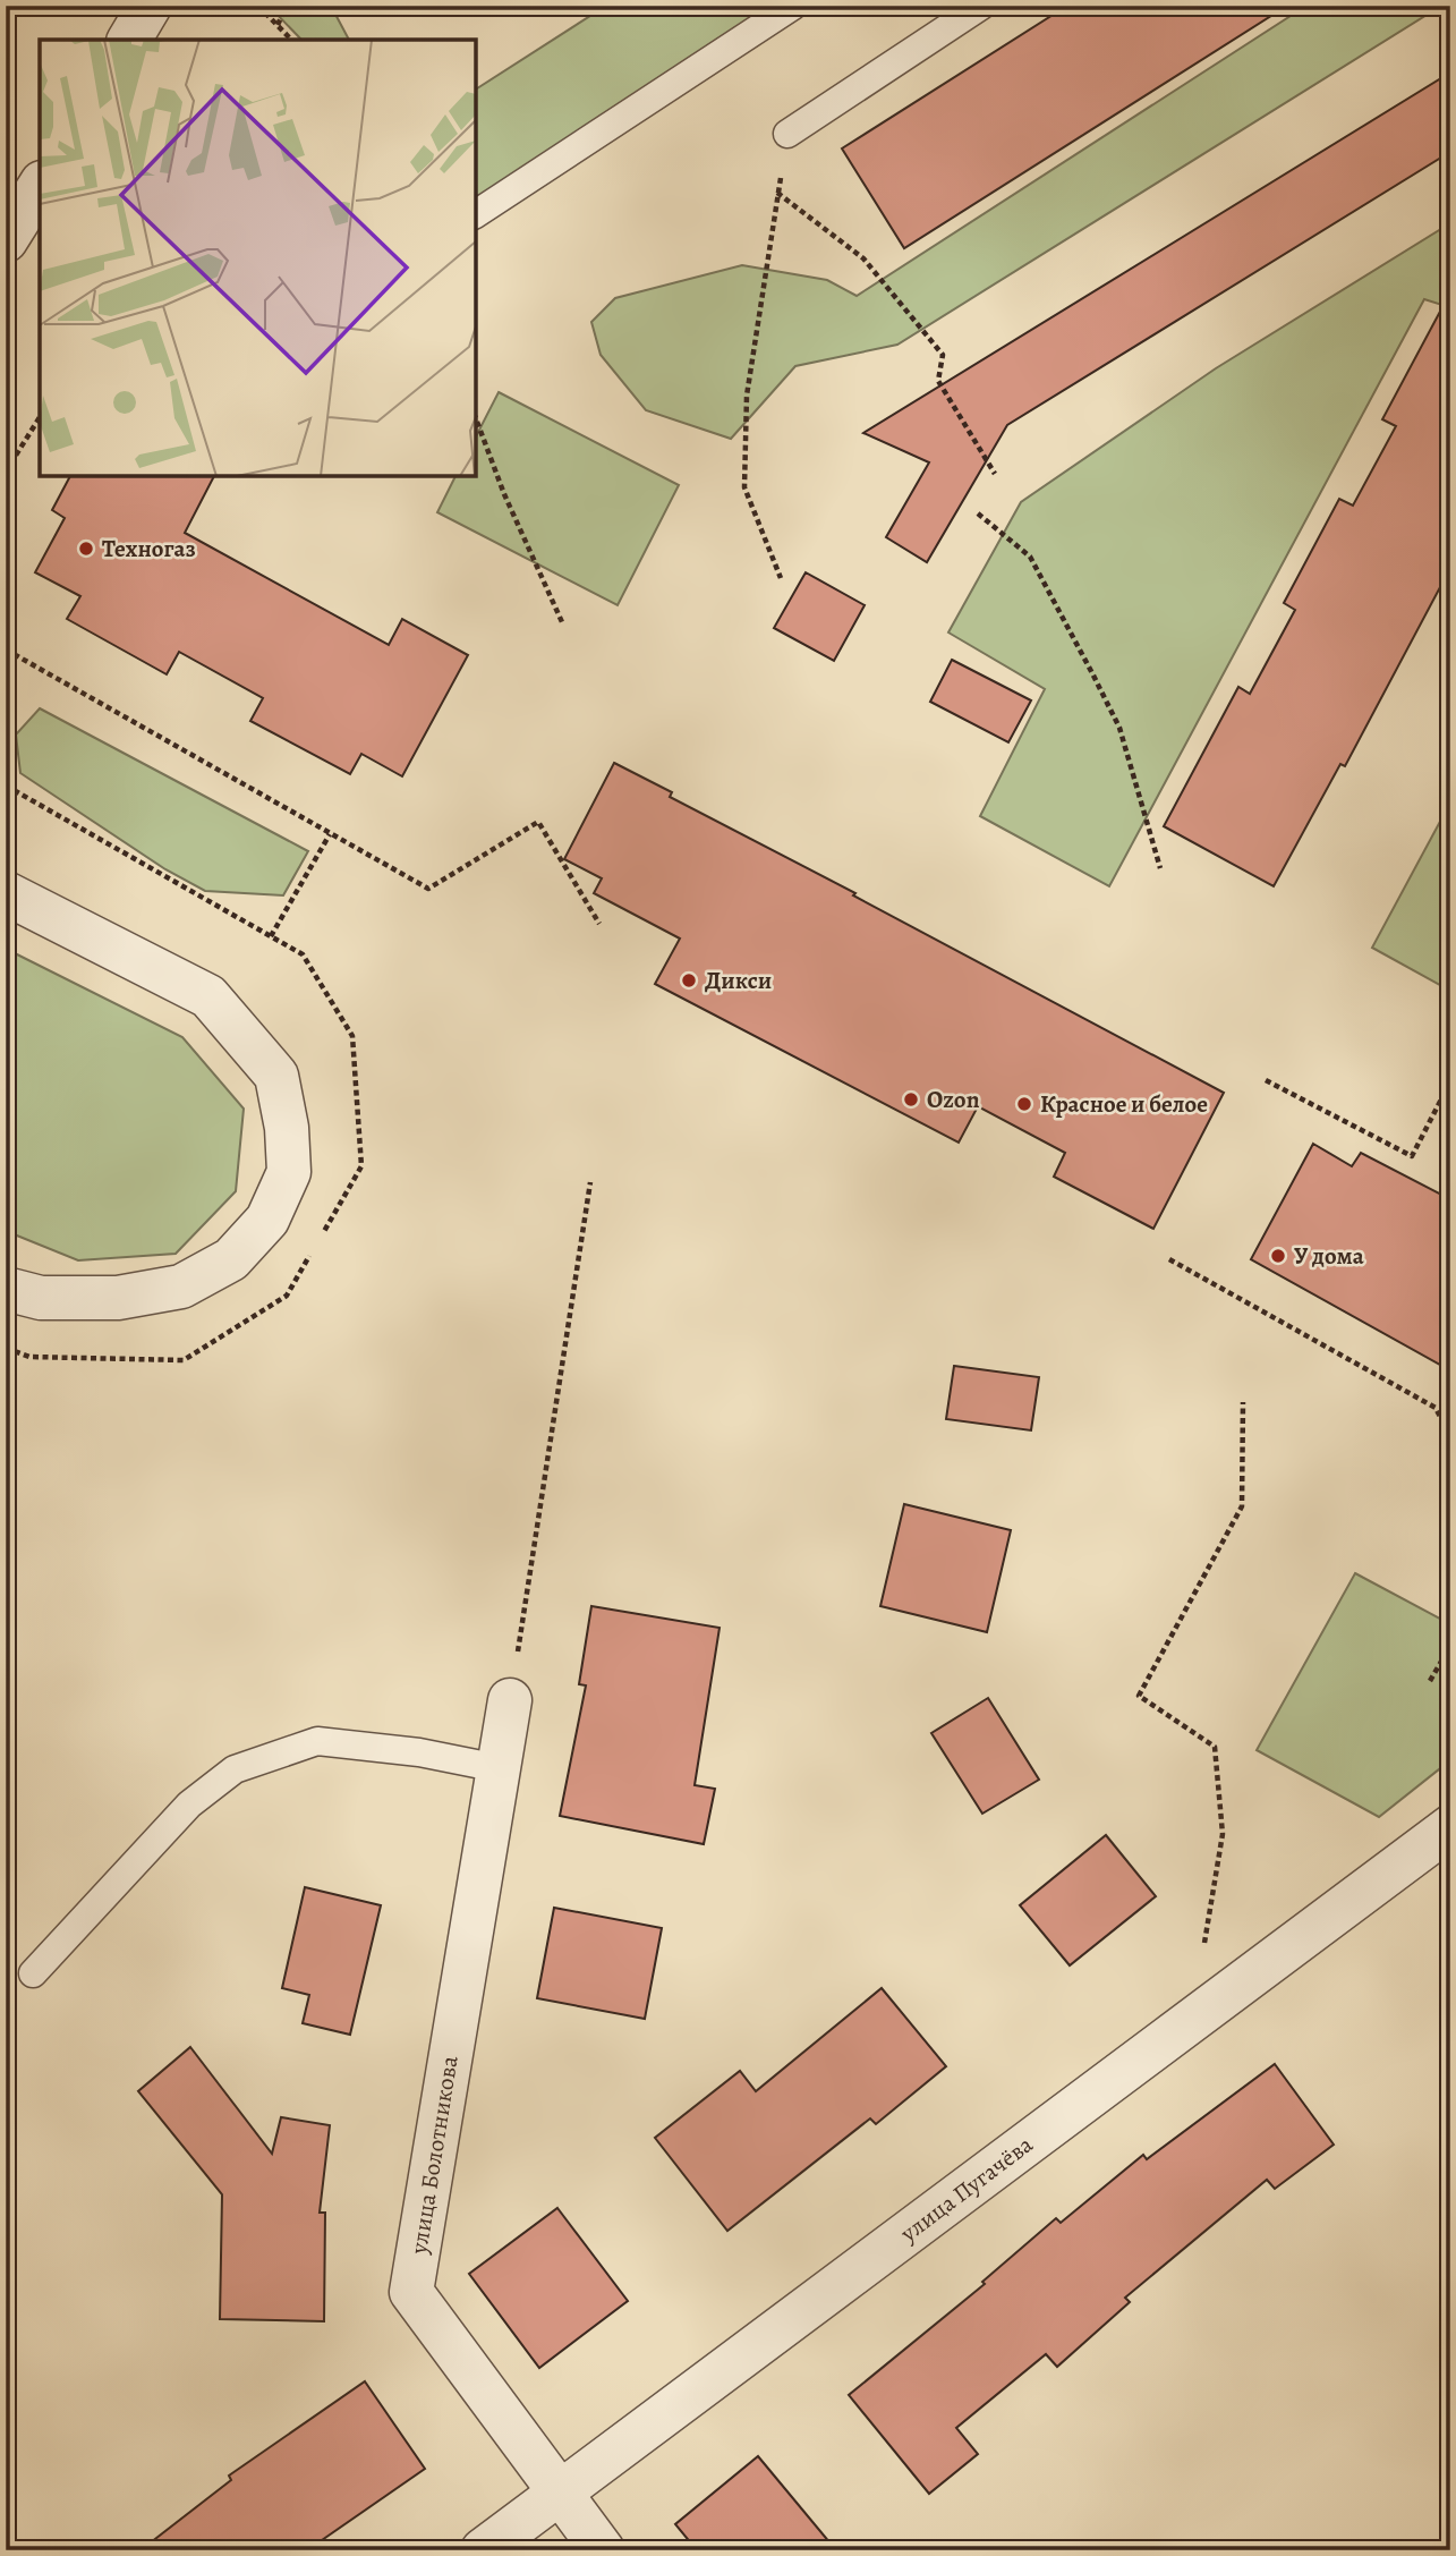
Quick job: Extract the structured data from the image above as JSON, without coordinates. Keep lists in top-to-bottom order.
{
  "streets": {
    "street": ["улица Болотникова", "улица Пугачёва"]
  },
  "crossings": [
    ["улица Болотникова", "улица Пугачёва"]
  ],
  "places": [
    "Техногаз",
    "Дикси",
    "Ozon",
    "Красное и белое",
    "У дома"
  ]
}
